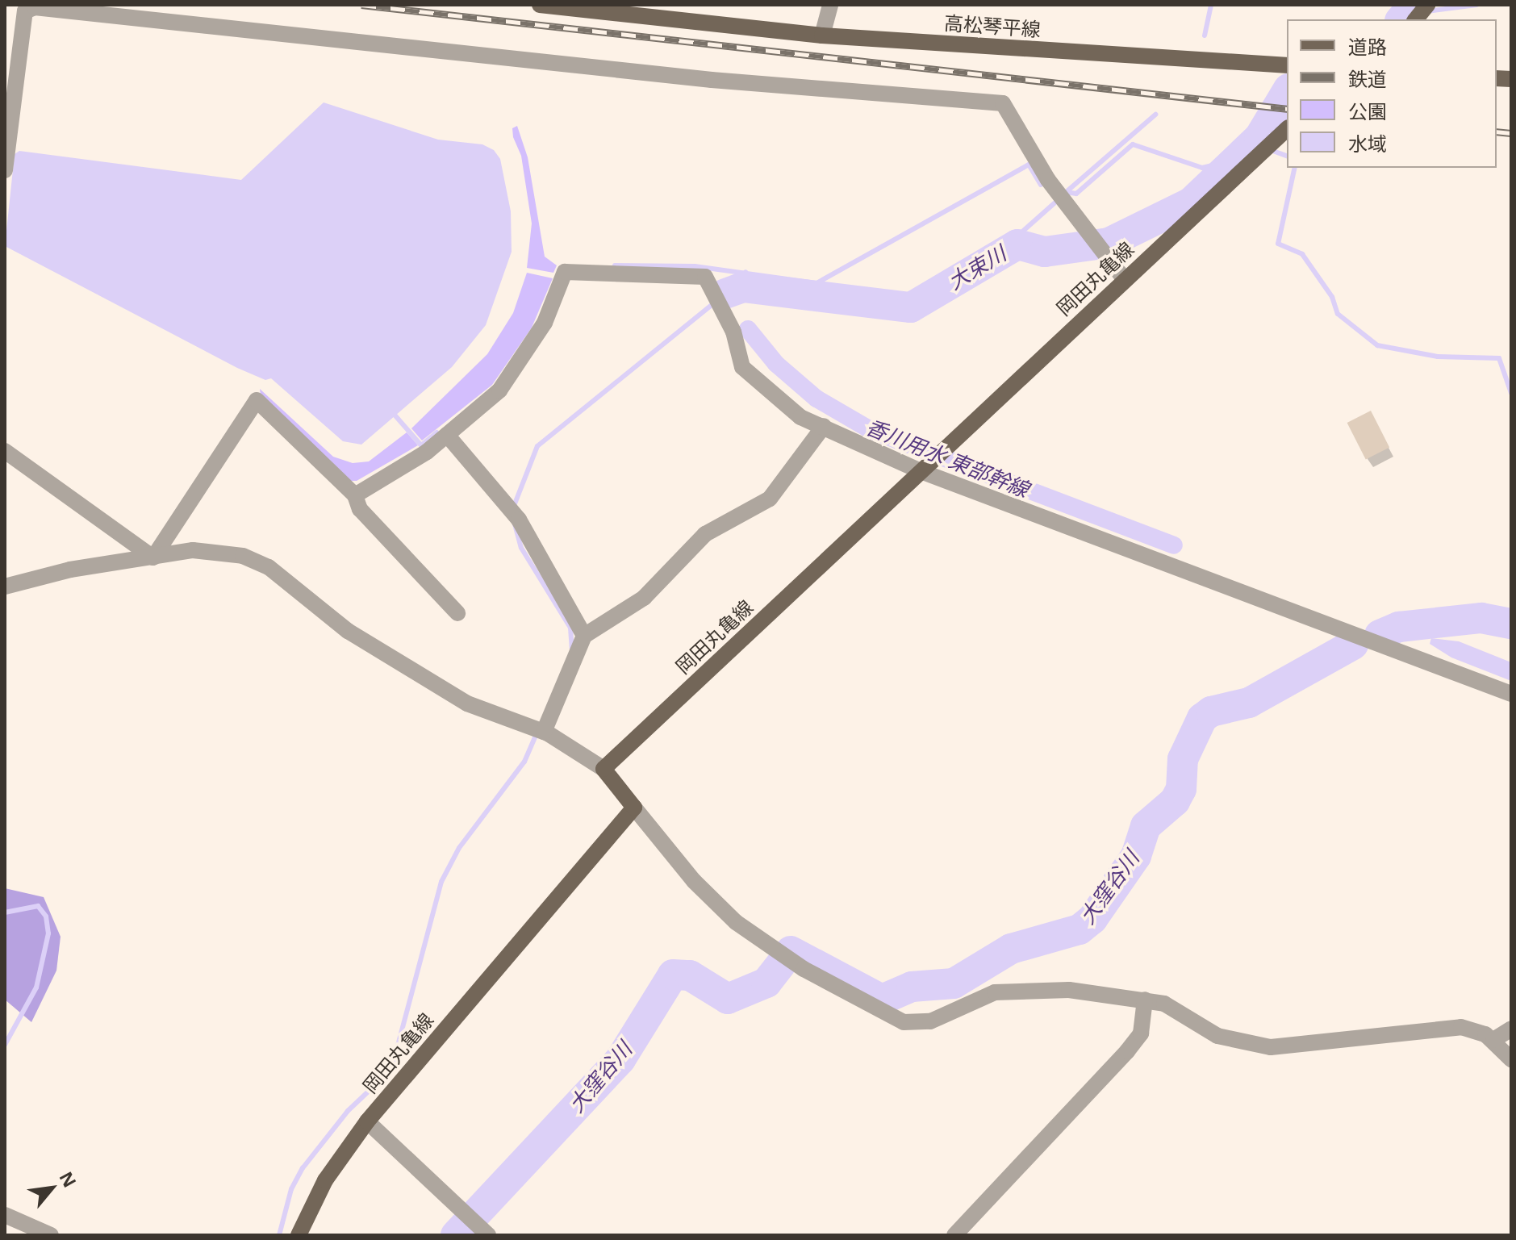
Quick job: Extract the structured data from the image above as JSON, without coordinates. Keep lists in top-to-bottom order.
{
  "streets": {
    "main road": ["高松琴平線", "岡田丸亀線"]
  },
  "water": ["大束川", "香川用水 東部幹線", "大窪谷川"],
  "legend": [
    "道路",
    "鉄道",
    "公園",
    "水域"
  ],
  "north": "top right"
}
